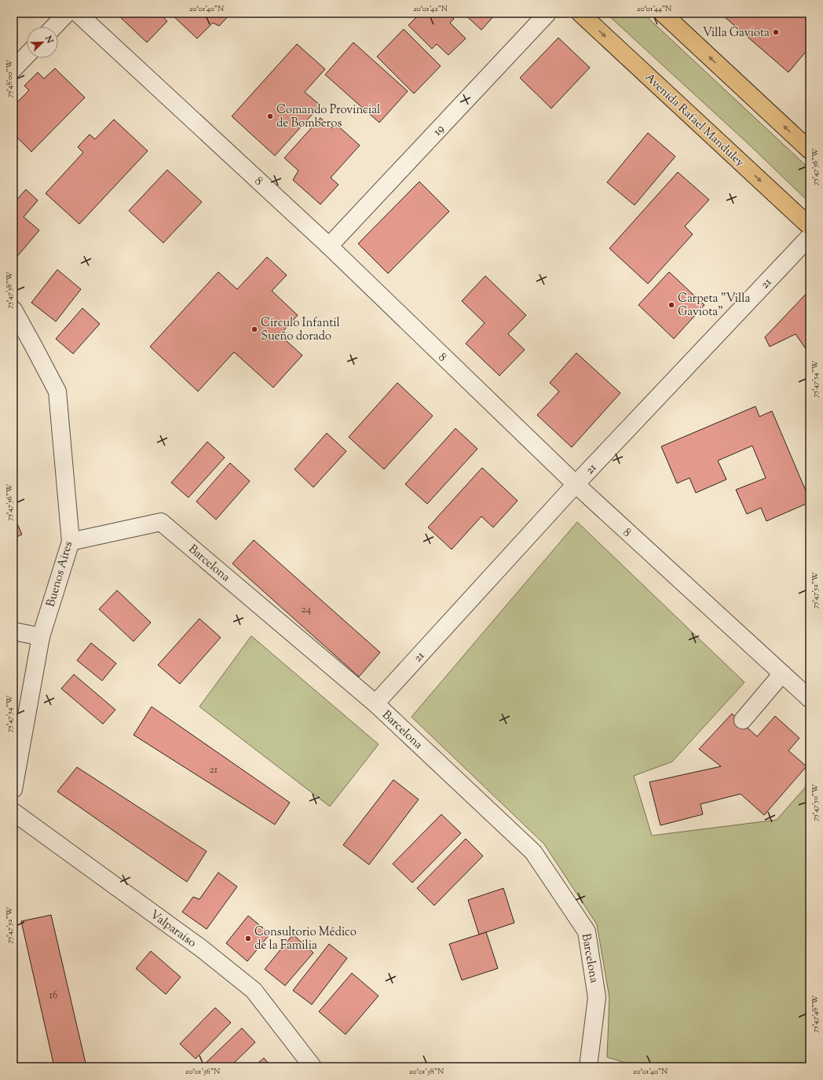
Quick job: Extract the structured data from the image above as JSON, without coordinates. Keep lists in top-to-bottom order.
{
  "streets": {
    "main road": ["Avenida Rafael Manduley"],
    "street": [
      "19",
      "8",
      "21",
      "Barcelona",
      "Buenos Aires",
      "Valparaíso"
    ]
  },
  "crossings": [
    ["19", "8"],
    ["8", "21"],
    ["21", "Barcelona"],
    ["Barcelona", "Buenos Aires"]
  ],
  "places": [
    "Villa Gaviota",
    "Comando Provincial de Bomberos",
    "Carpeta \"Villa Gaviota\"",
    "Círculo Infantil Sueño dorado",
    "Consultorio Médico de la Familia"
  ],
  "house_numbers": ["24", "21", "16"],
  "north": "top right",
  "coordinates": [
    "20°01'40\"N",
    "20°01'42\"N",
    "20°01'44\"N",
    "75°48'00\"W",
    "75°47'56\"W",
    "75°47'58\"W",
    "75°47'54\"W",
    "75°47'52\"W",
    "75°47'50\"W",
    "75°47'48\"W",
    "20°01'36\"N",
    "20°01'38\"N"
  ]
}
